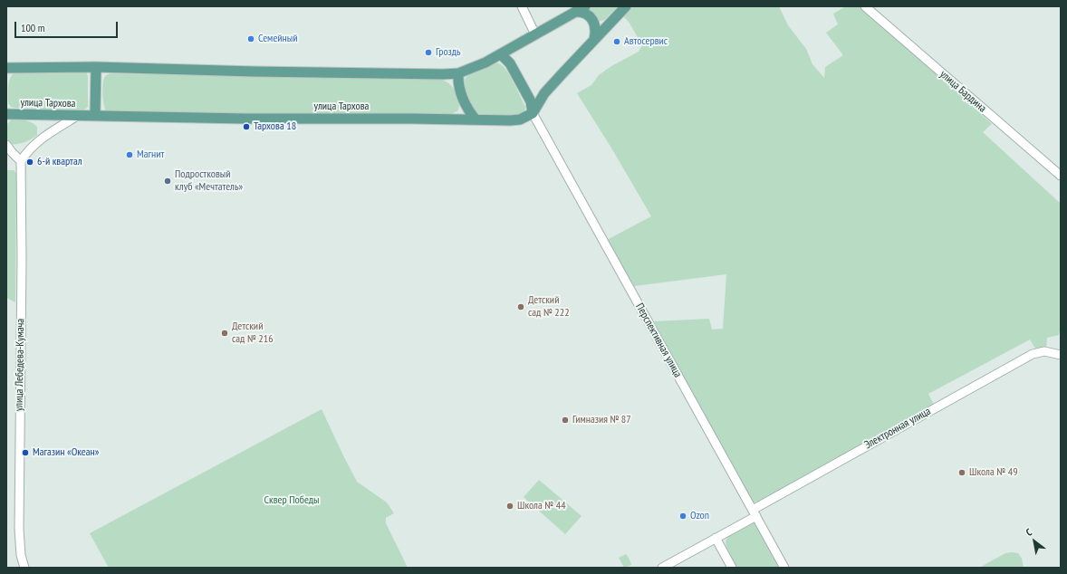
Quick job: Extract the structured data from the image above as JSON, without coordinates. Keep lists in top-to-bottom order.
{
  "streets": {
    "main road": ["улица Тархова"],
    "street": [
      "улица Бардина",
      "Перспективная улица",
      "улица Лебедева-Кумача",
      "Электронная улица"
    ]
  },
  "crossings": [
    ["улица Тархова", "Перспективная улица"],
    ["Перспективная улица", "Электронная улица"]
  ],
  "parks": ["Сквер Победы"],
  "places": [
    "Семейный",
    "Автосервис",
    "Гроздь",
    "Тархова 18",
    "Магнит",
    "6-й квартал",
    "Подростковый клуб «Мечтатель»",
    "Детский сад № 222",
    "Детский сад № 216",
    "Гимназия № 87",
    "Магазин «Океан»",
    "Школа № 49",
    "Школа № 44",
    "Ozon"
  ],
  "scale_bar": "100 m",
  "north": "top left"
}
